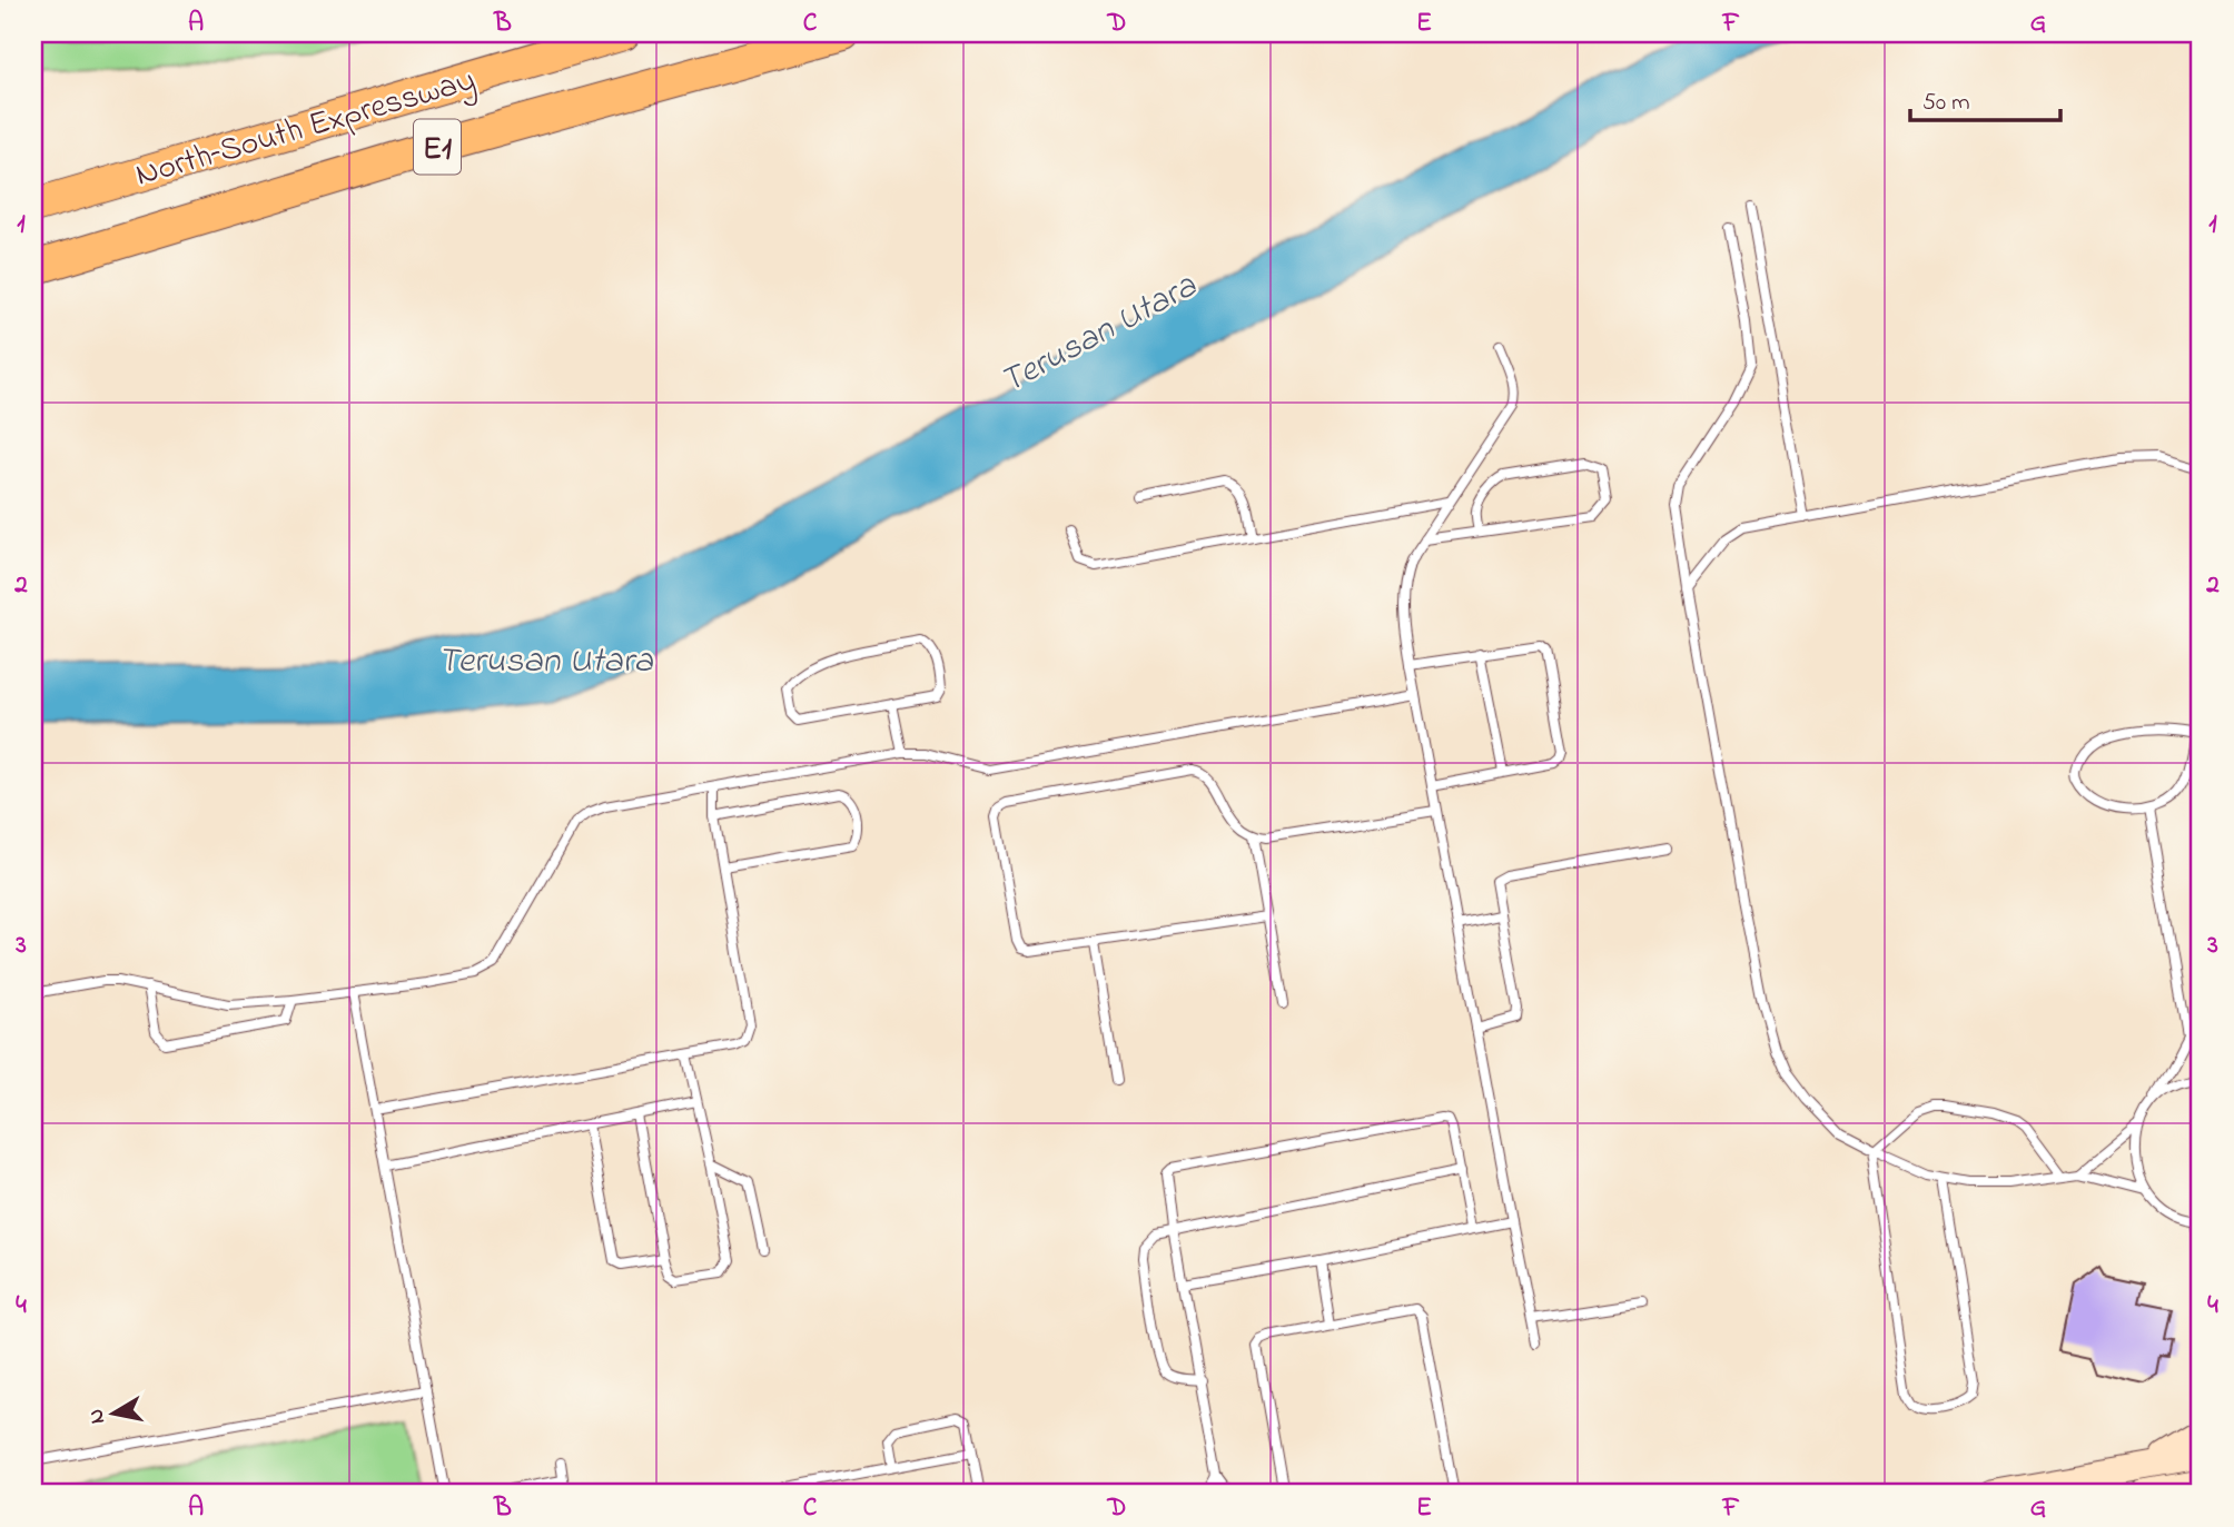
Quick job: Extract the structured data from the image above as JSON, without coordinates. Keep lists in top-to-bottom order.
{
  "streets": {
    "highway": ["North–South Expressway", "E1"]
  },
  "water": ["Terusan Utara"],
  "scale_bar": "50 m",
  "north": "left",
  "grid": {
    "columns": [
      "A",
      "B",
      "C",
      "D",
      "E",
      "F",
      "G"
    ],
    "rows": [
      "1",
      "2",
      "3",
      "4"
    ]
  }
}
